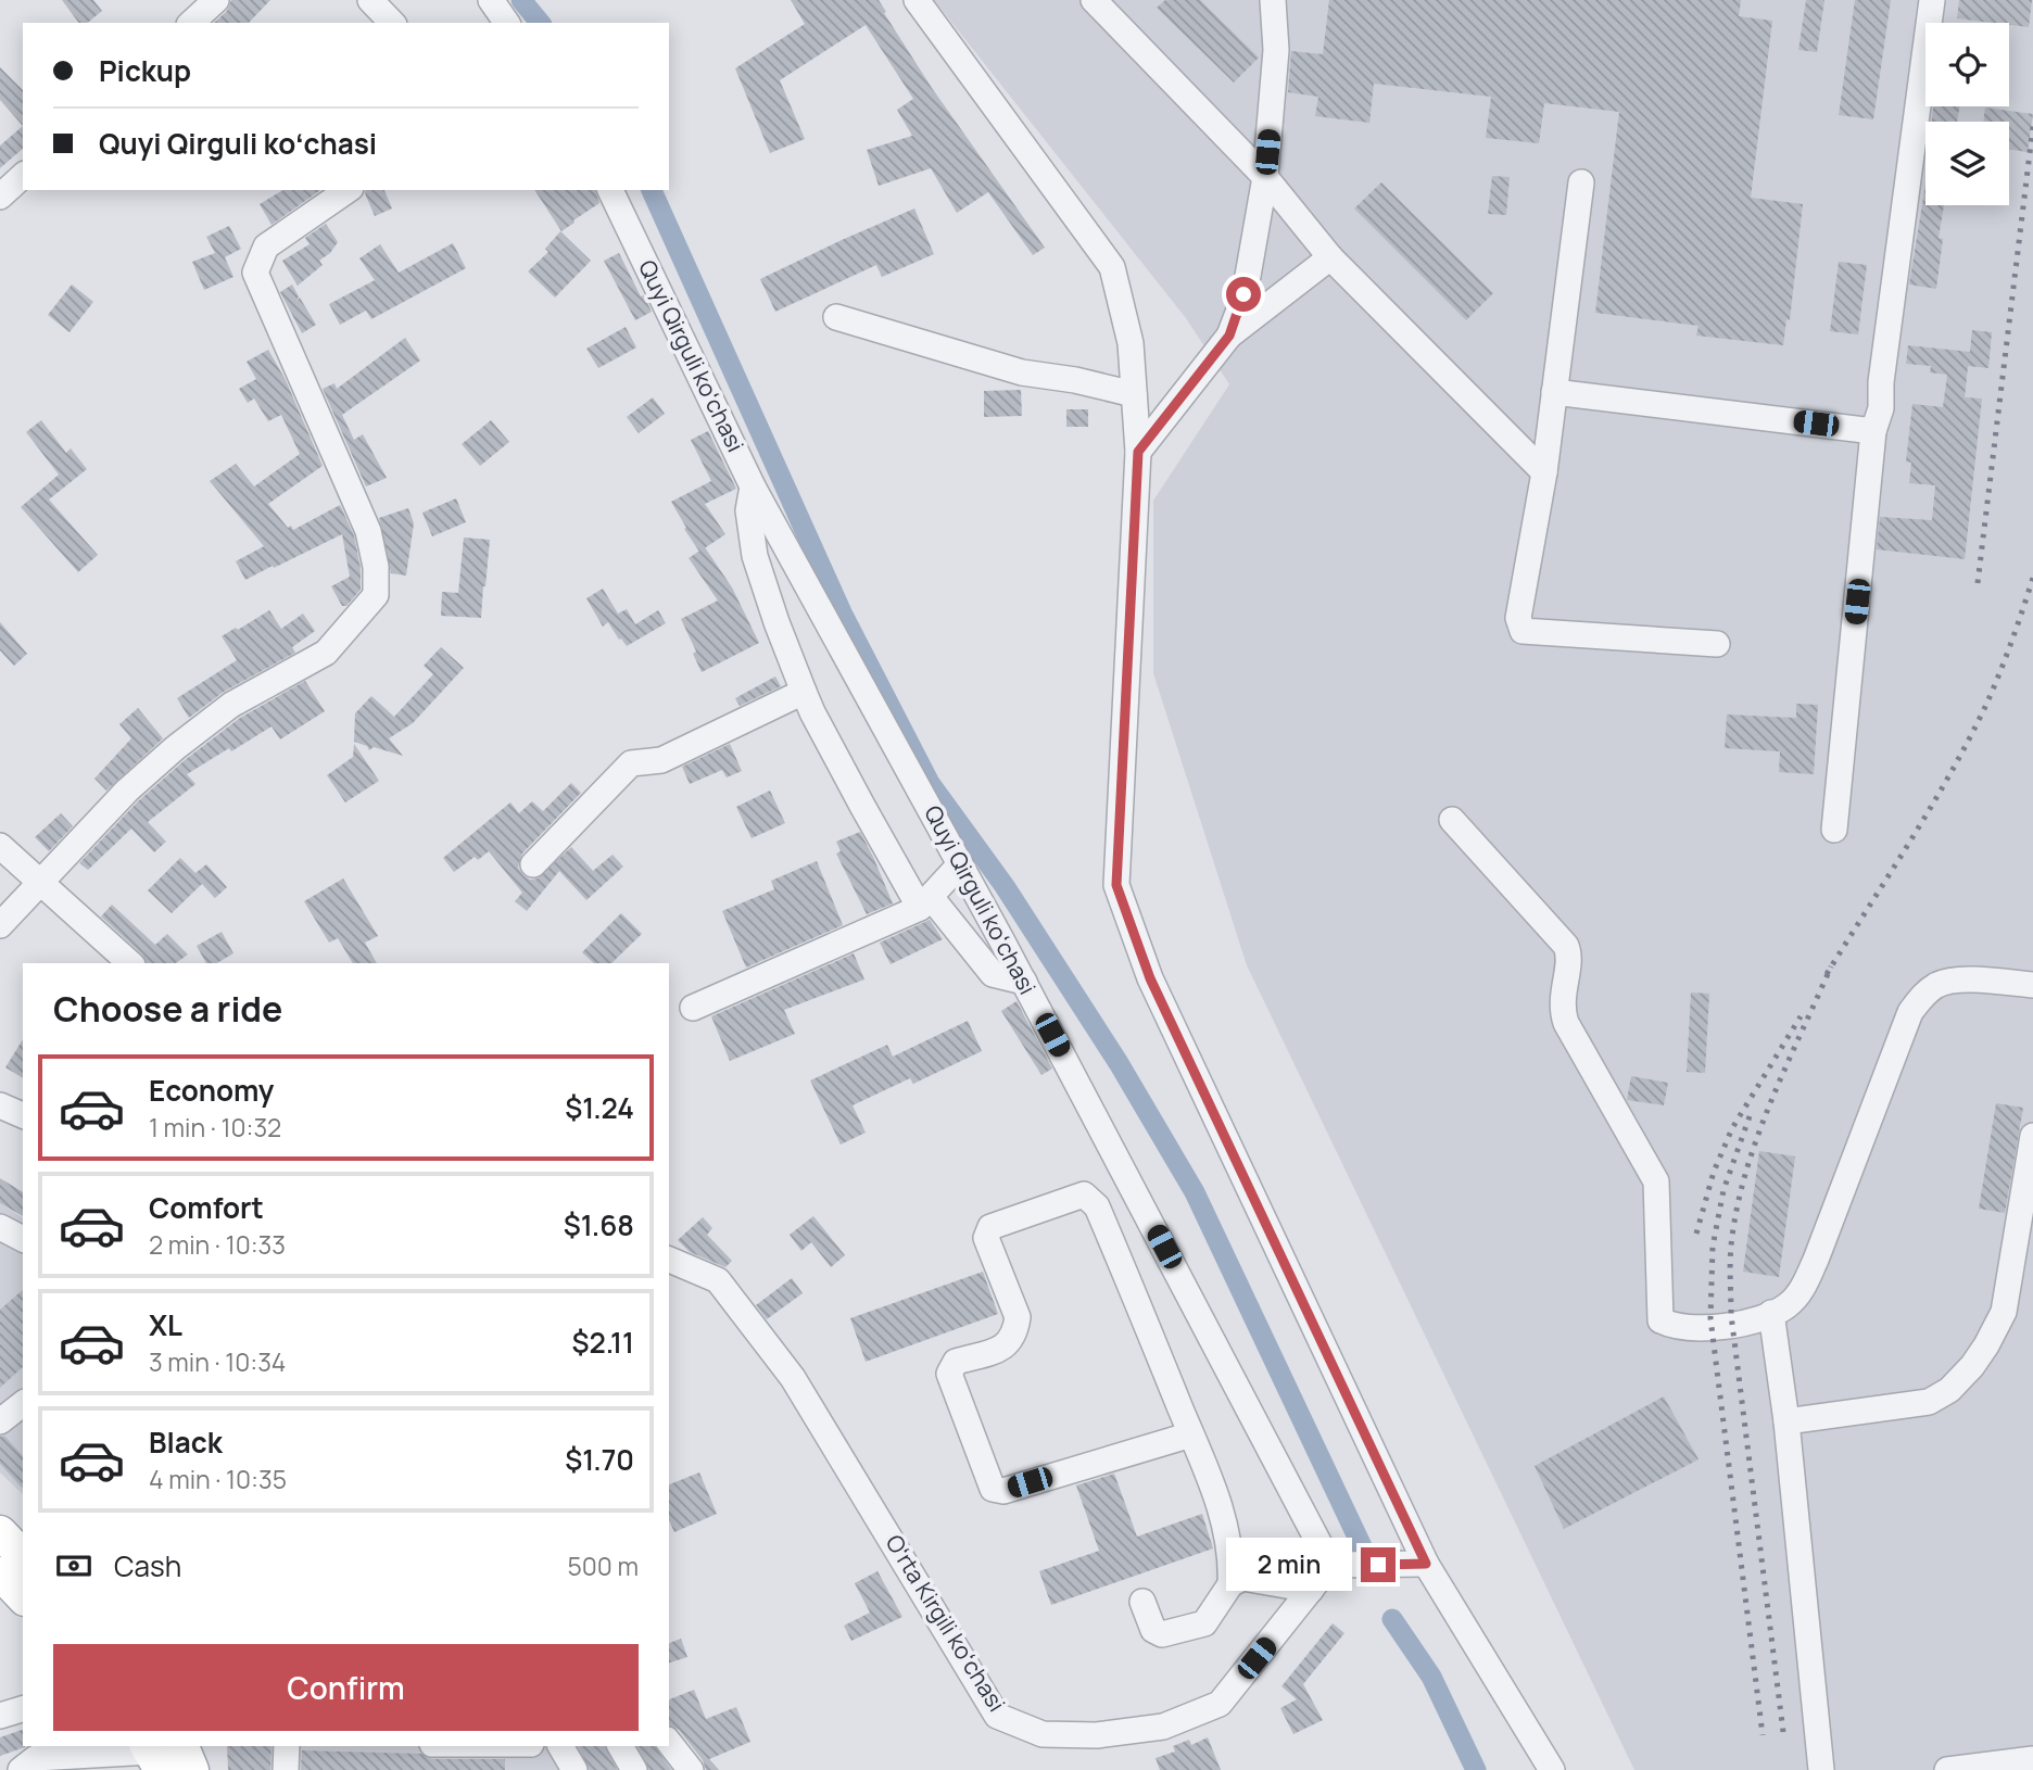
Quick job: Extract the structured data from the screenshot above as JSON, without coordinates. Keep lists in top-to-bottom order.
{
  "streets": {
    "street": ["Quyi Qirguli koʻchasi", "Oʻrta Kirgili koʻchasi"]
  },
  "crossings": [
    ["Quyi Qirguli koʻchasi", "Oʻrta Kirgili koʻchasi"]
  ],
  "page": {
    "banner": ["Pickup", "Quyi Qirguli koʻchasi"],
    "heading": "Choose a ride",
    "list": [
      {
        "name": "Economy",
        "note": "1 min · 10:32",
        "value": "$1.24"
      },
      {
        "name": "Comfort",
        "note": "2 min · 10:33",
        "value": "$1.68"
      },
      {
        "name": "XL",
        "note": "3 min · 10:34",
        "value": "$2.11"
      },
      {
        "name": "Black",
        "note": "4 min · 10:35",
        "value": "$1.70"
      }
    ],
    "pay": ["Cash", "500 m"],
    "bubble": "2 min",
    "buttons": "Confirm"
  }
}
